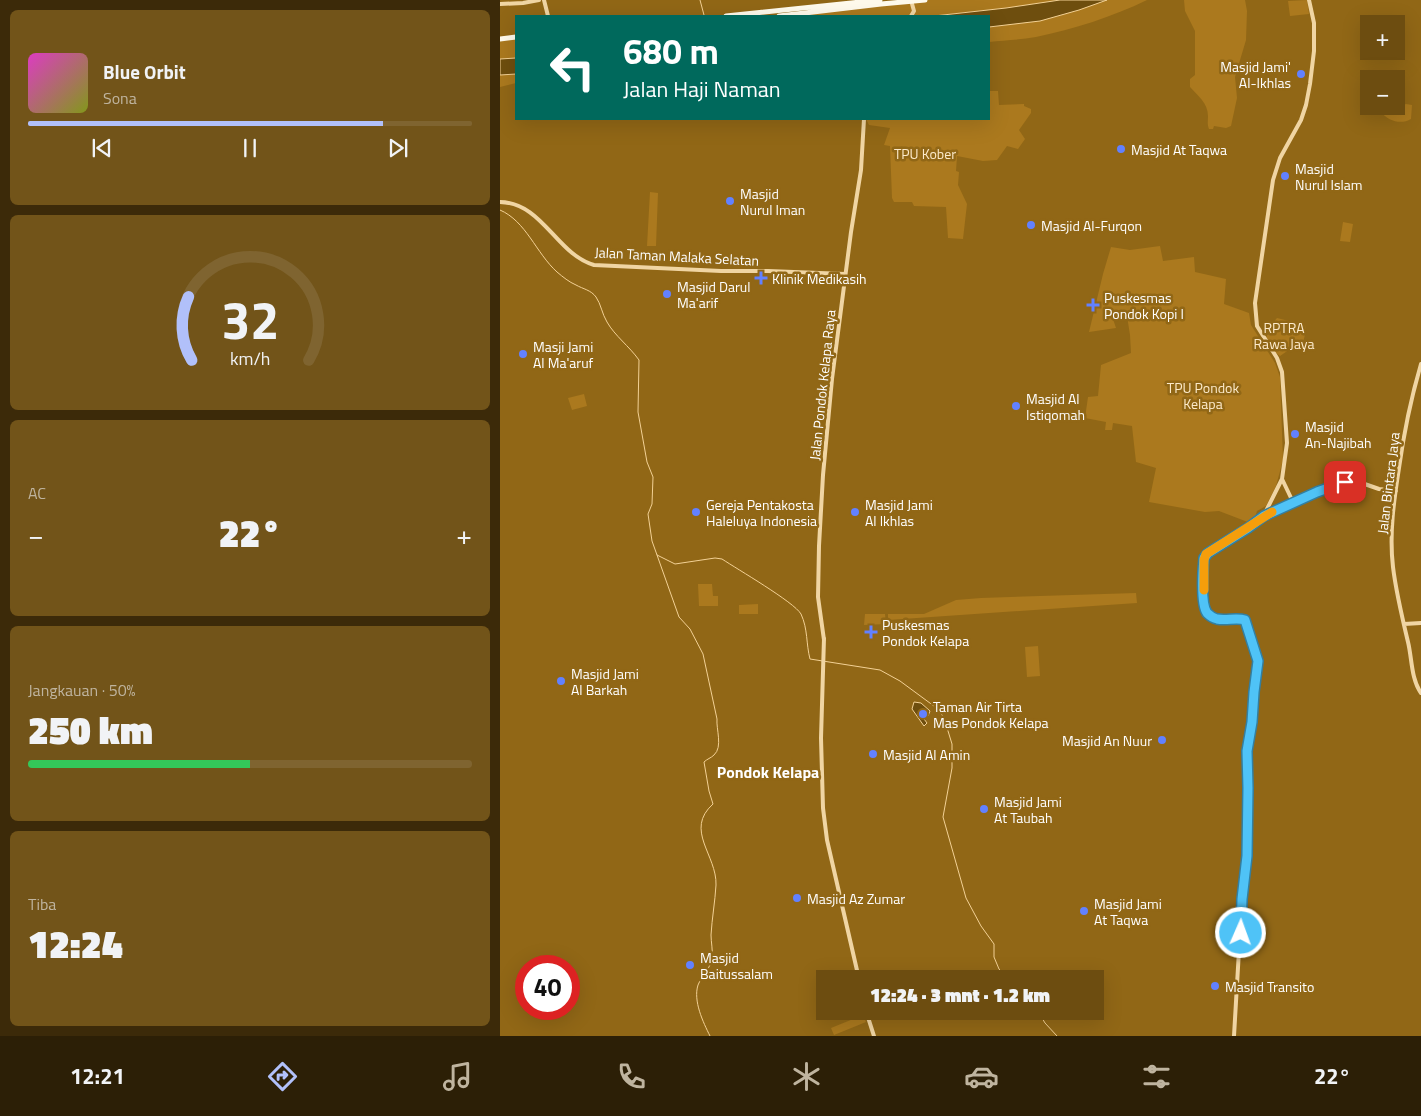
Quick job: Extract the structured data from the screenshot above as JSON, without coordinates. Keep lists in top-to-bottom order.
{
  "streets": {
    "street": ["Jalan Taman Malaka Selatan", "Jalan Pondok Kelapa Raya", "Jalan Bintara Jaya"]
  },
  "crossings": [
    ["Jalan Taman Malaka Selatan", "Jalan Pondok Kelapa Raya"]
  ],
  "districts": ["Pondok Kelapa"],
  "parks": ["TPU Kober", "RPTRA Rawa Jaya", "TPU Pondok Kelapa"],
  "places": {
    "other": [
      "Masjid Jami' Al-Ikhlas",
      "Masjid At Taqwa",
      "Masjid Nurul Islam",
      "Masjid Nurul Iman",
      "Masjid Al-Furqon",
      "Masjid Darul Ma'arif",
      "Masji Jami Al Ma'aruf",
      "Masjid Al Istiqomah",
      "Masjid An-Najibah",
      "Gereja Pentakosta Haleluya Indonesia",
      "Masjid Jami Al Ikhlas",
      "Masjid Jami Al Barkah",
      "Taman Air Tirta Mas Pondok Kelapa",
      "Masjid An Nuur",
      "Masjid Al Amin",
      "Masjid Jami At Taubah",
      "Masjid Az Zumar",
      "Masjid Jami At Taqwa",
      "Masjid Baitussalam",
      "Masjid Transito"
    ],
    "health": ["Klinik Medikasih", "Puskesmas Pondok Kopi I", "Puskesmas Pondok Kelapa"]
  },
  "page": {
    "map_buttons": ["+", "−"],
    "turn": ["680 m", "Jalan Haji Naman"],
    "song": ["Blue Orbit", "Sona"],
    "tile": [
      "AC",
      ["Jangkauan · 50%", "250 km"],
      ["Tiba", "12:24"]
    ],
    "heat": ["−", "22°", "+"],
    "limit": "40",
    "trip": "12:24 · 3 mnt · 1.2 km",
    "tabs": ["12:21", "22°"],
    "gauge": ["32", "km/h"]
  }
}
